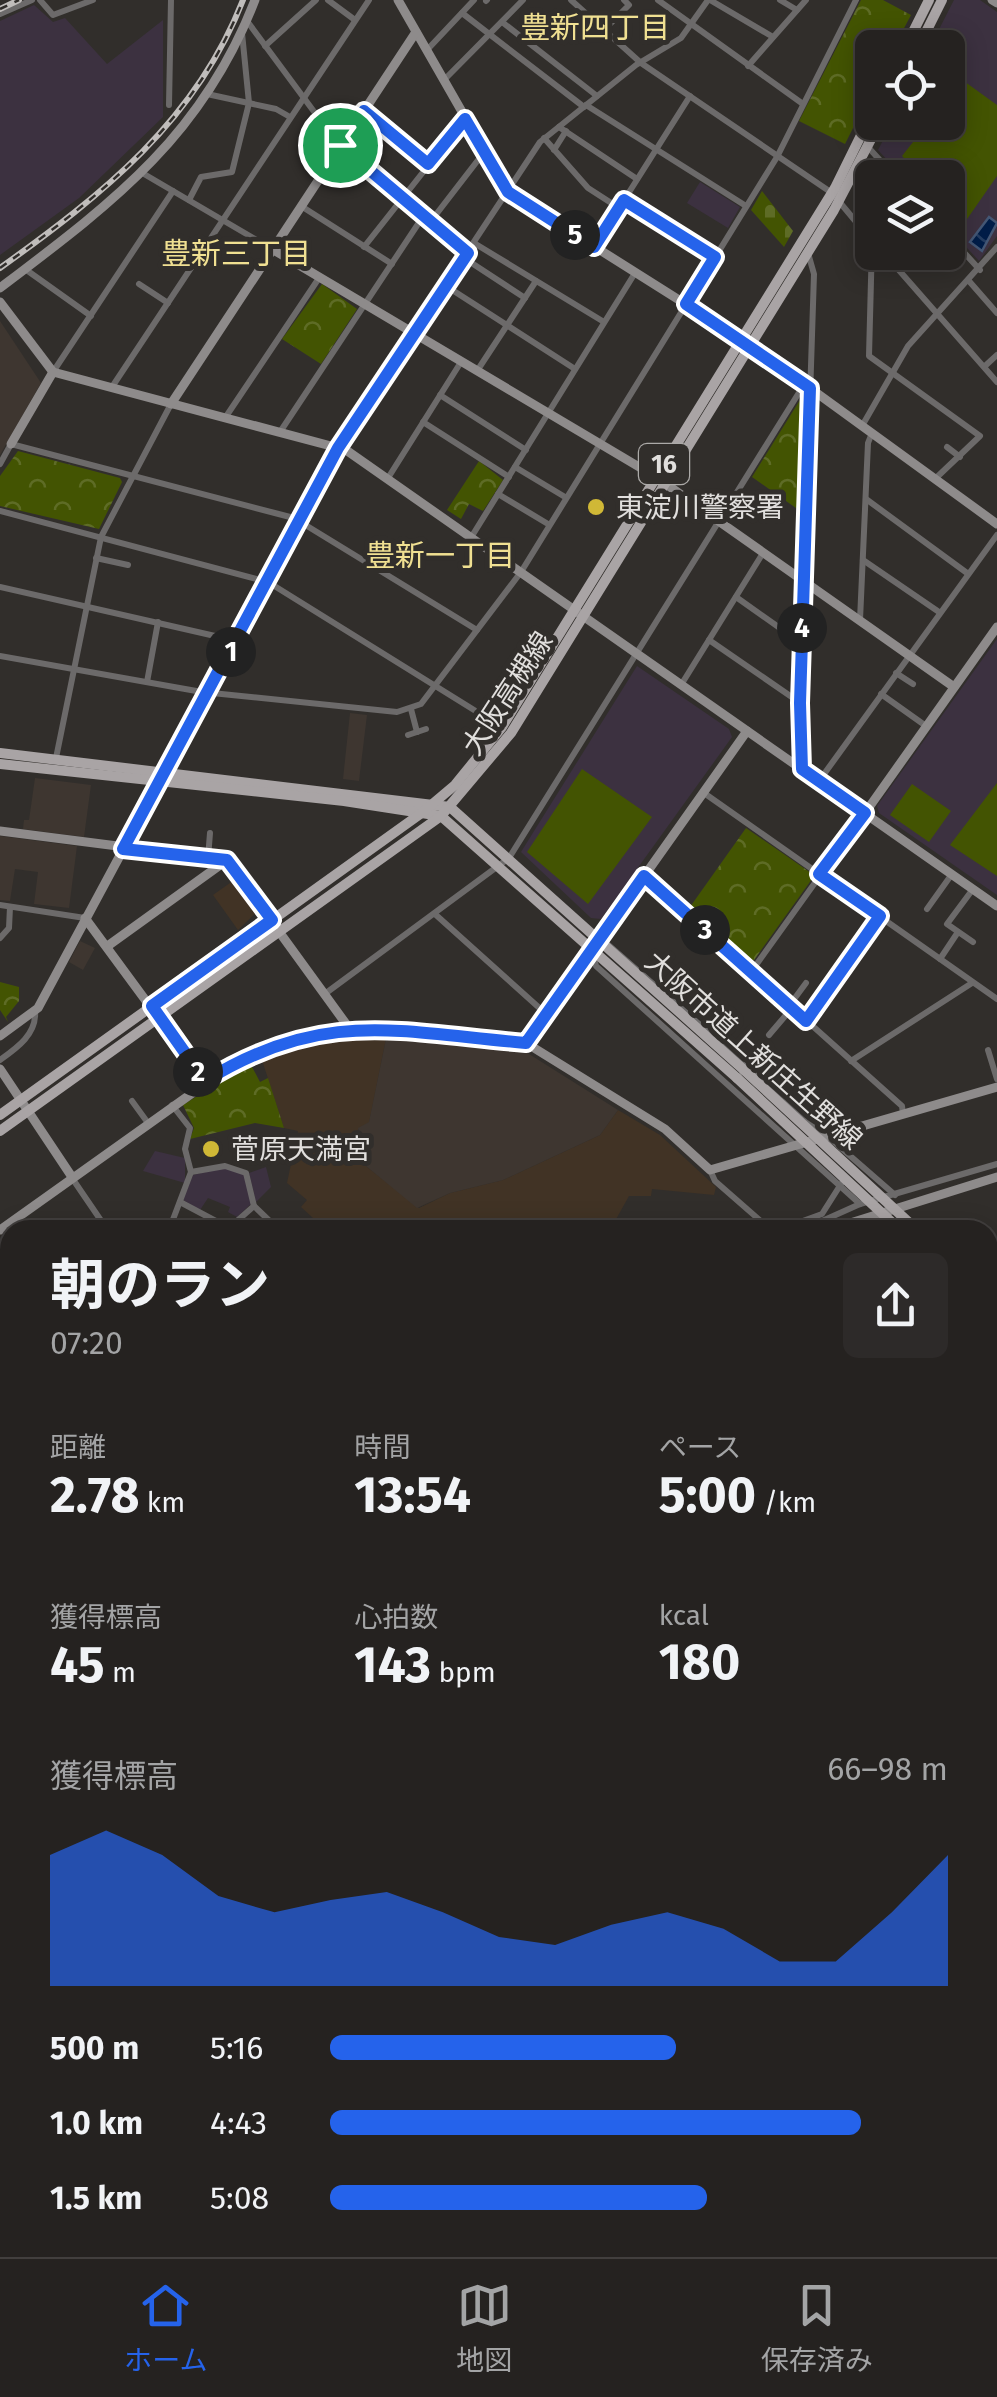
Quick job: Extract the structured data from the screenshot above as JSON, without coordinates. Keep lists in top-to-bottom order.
{
  "streets": {
    "main road": ["16", "大阪高槻線", "大阪市道上新庄生野線"]
  },
  "crossings": [
    ["大阪高槻線", "大阪市道上新庄生野線"]
  ],
  "districts": ["豊新四丁目", "豊新三丁目", "豊新一丁目"],
  "places": ["東淀川警察署", "菅原天満宮"],
  "page": {
    "pins": [
      "5",
      "4",
      "1",
      "3",
      "2"
    ],
    "heading": ["朝のラン", "07:20"],
    "stats": [
      ["距離", "2.78 km"],
      ["時間", "13:54"],
      ["ペース", "5:00 /km"],
      ["獲得標高", "45 m"],
      ["心拍数", "143 bpm"],
      ["kcal", "180"]
    ],
    "chart": ["獲得標高", "66–98 m"],
    "list": [
      {
        "name": "500 m",
        "note": "5:16"
      },
      {
        "name": "1.0 km",
        "note": "4:43"
      },
      {
        "name": "1.5 km",
        "note": "5:08"
      }
    ],
    "tabs": ["ホーム", "地図", "保存済み"]
  }
}
